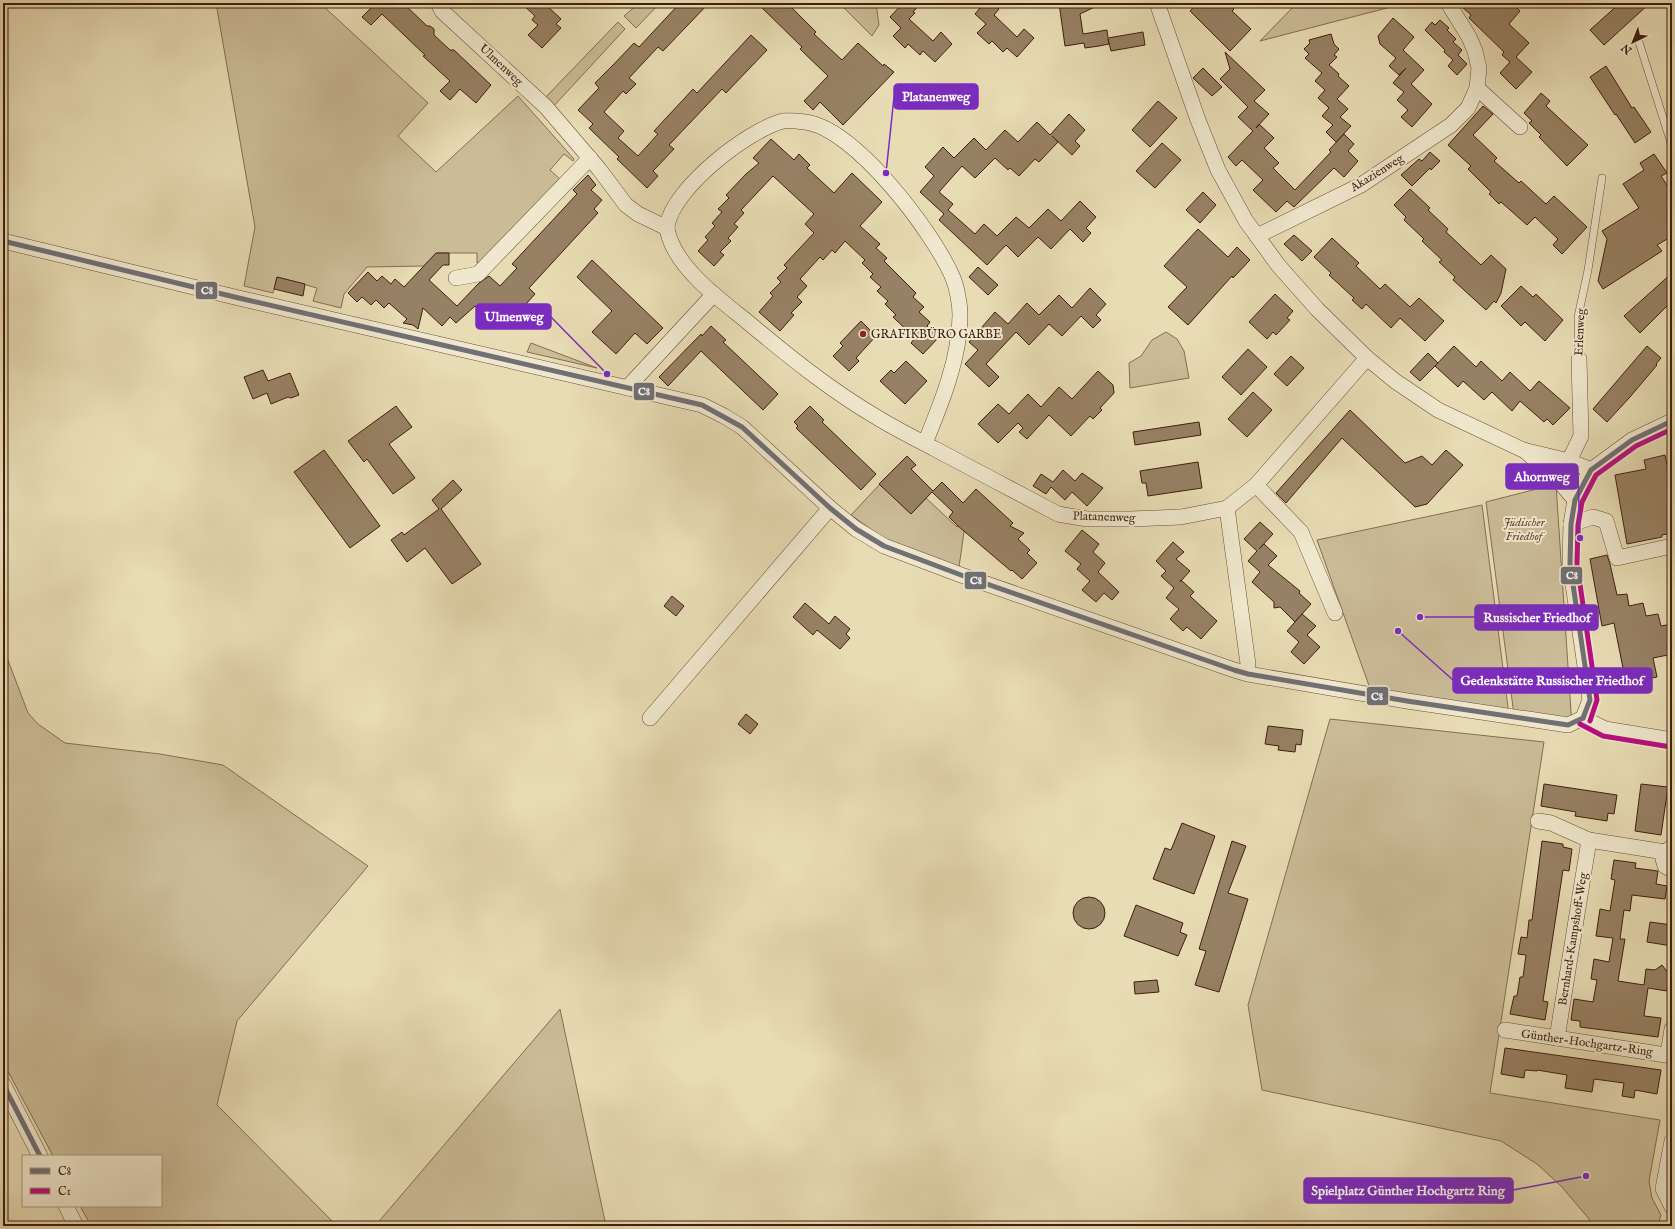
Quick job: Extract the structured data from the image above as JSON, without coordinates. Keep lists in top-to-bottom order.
{
  "streets": {
    "street": [
      "Ulmenweg",
      "Akazienweg",
      "Erlenweg",
      "Platanenweg",
      "Bernhard-Kampshoff-Weg",
      "Günther-Hochgartz-Ring"
    ]
  },
  "crossings": [
    ["Ulmenweg", "Platanenweg"],
    ["Bernhard-Kampshoff-Weg", "Günther-Hochgartz-Ring"]
  ],
  "parks": ["Jüdischer Friedhof"],
  "places": [
    "Platanenweg",
    "GRAFIKBÜRO GARBE",
    "Ulmenweg",
    "Ahornweg",
    "Russischer Friedhof",
    "Gedenkstätte Russischer Friedhof",
    "Spielplatz Günther Hochgartz Ring"
  ],
  "lines": ["transit line C8", "transit line C1"],
  "legend": ["C8", "C1"],
  "north": "bottom left"
}
